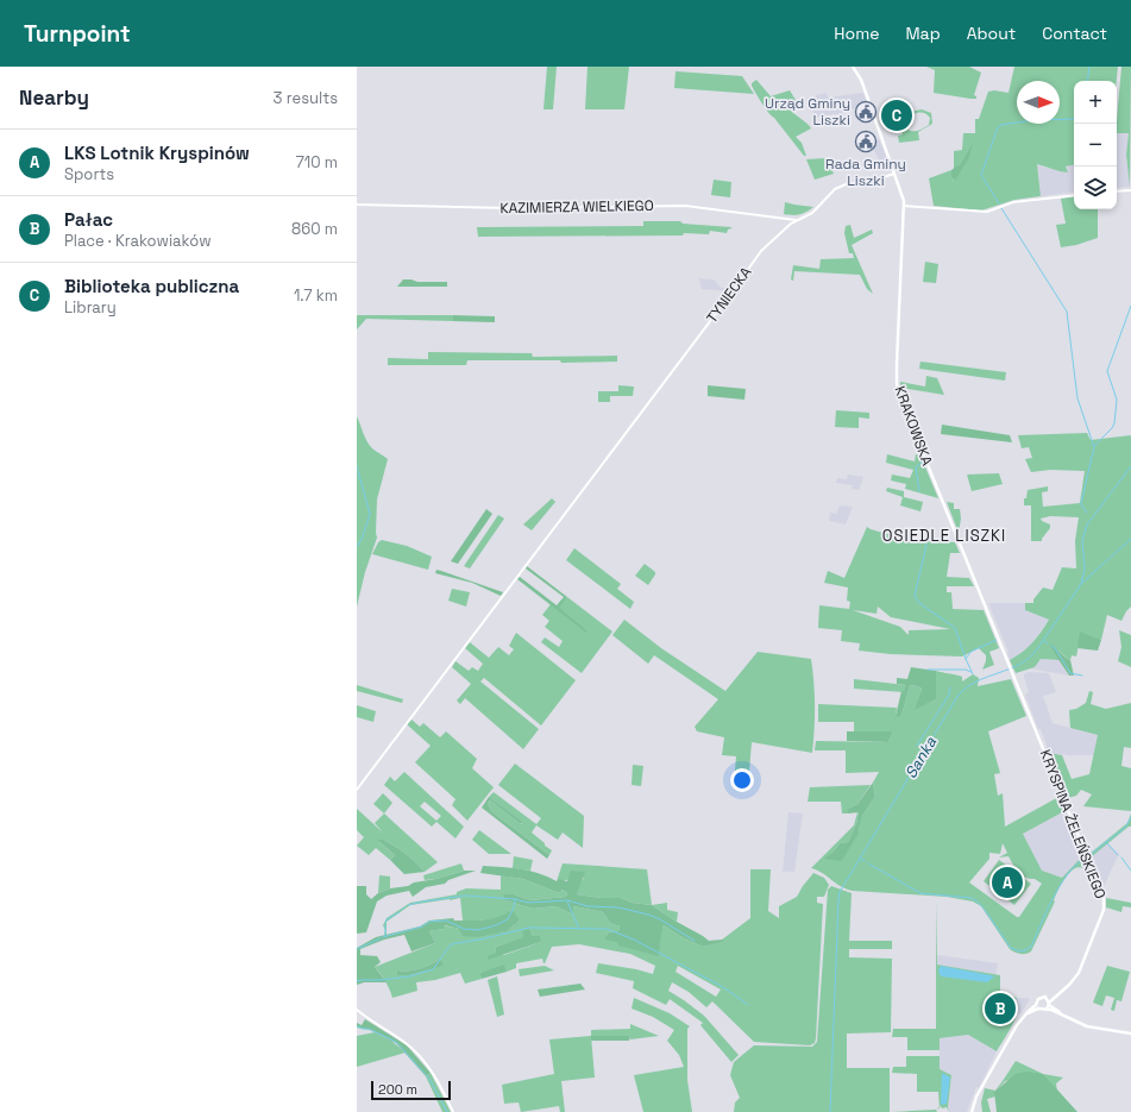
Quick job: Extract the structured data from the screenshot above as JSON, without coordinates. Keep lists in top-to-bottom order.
{
  "streets": {
    "main road": ["KRAKOWSKA", "KRYSPINA ŻELEŃSKIEGO"],
    "street": ["KAZIMIERZA WIELKIEGO", "TYNIECKA"]
  },
  "crossings": [
    ["KAZIMIERZA WIELKIEGO", "TYNIECKA"],
    ["TYNIECKA", "KRAKOWSKA"],
    ["KRAKOWSKA", "KRYSPINA ŻELEŃSKIEGO"]
  ],
  "districts": ["OSIEDLE LISZKI"],
  "water": ["Sanka"],
  "places": {
    "public building": ["Urząd Gminy Liszki", "Rada Gminy Liszki"]
  },
  "scale_bar": "200 m",
  "north": "right",
  "page": {
    "header": "Turnpoint",
    "nav": [
      "Home",
      "Map",
      "About",
      "Contact"
    ],
    "heading": ["Nearby", "3 results"],
    "map_buttons": ["+", "−"],
    "pins": ["C", "A", "B"],
    "list": [
      {
        "mark": "A",
        "name": "LKS Lotnik Kryspinów",
        "note": "Sports",
        "value": "710 m"
      },
      {
        "mark": "B",
        "name": "Pałac",
        "note": "Place · Krakowiaków",
        "value": "860 m"
      },
      {
        "mark": "C",
        "name": "Biblioteka publiczna",
        "note": "Library",
        "value": "1.7 km"
      }
    ],
    "scale": "200 m"
  }
}
